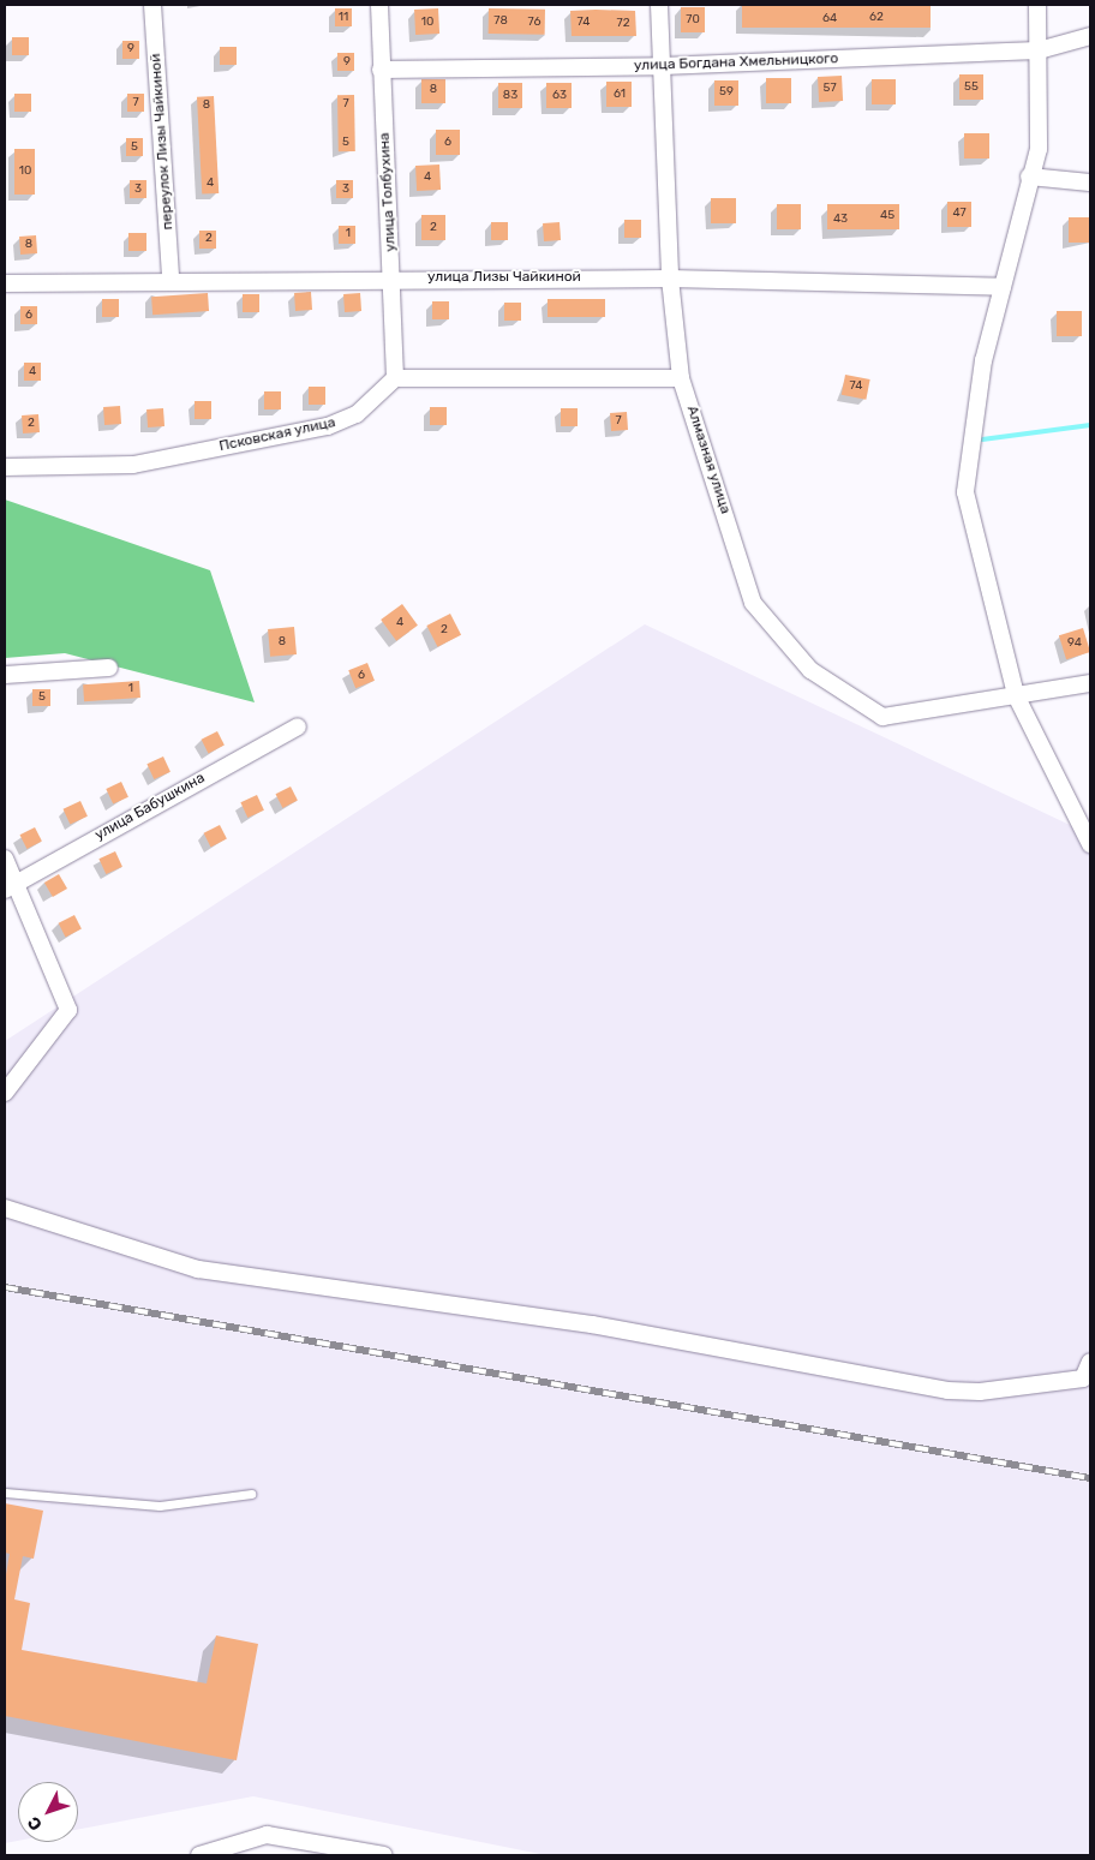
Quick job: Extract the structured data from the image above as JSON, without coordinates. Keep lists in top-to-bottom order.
{
  "streets": {
    "street": [
      "улица Богдана Хмельницкого",
      "переулок Лизы Чайкиной",
      "улица Толбухина",
      "улица Лизы Чайкиной",
      "Псковская улица",
      "Алмазная улица",
      "улица Бабушкина"
    ]
  },
  "crossings": [
    ["улица Богдана Хмельницкого", "улица Толбухина"],
    ["улица Богдана Хмельницкого", "Алмазная улица"],
    ["переулок Лизы Чайкиной", "улица Лизы Чайкиной"],
    ["улица Толбухина", "улица Лизы Чайкиной"],
    ["улица Толбухина", "Псковская улица"],
    ["улица Лизы Чайкиной", "Алмазная улица"]
  ],
  "house_numbers": [
    "11",
    "62",
    "64",
    "70",
    "78",
    "10",
    "76",
    "74",
    "72",
    "9",
    "9",
    "55",
    "57",
    "8",
    "59",
    "61",
    "83",
    "63",
    "7",
    "7",
    "8",
    "5",
    "6",
    "5",
    "10",
    "4",
    "4",
    "3",
    "3",
    "47",
    "45",
    "43",
    "2",
    "1",
    "2",
    "8",
    "6",
    "4",
    "74",
    "7",
    "2",
    "4",
    "2",
    "8",
    "94",
    "6",
    "1",
    "5"
  ],
  "north": "bottom left"
}
